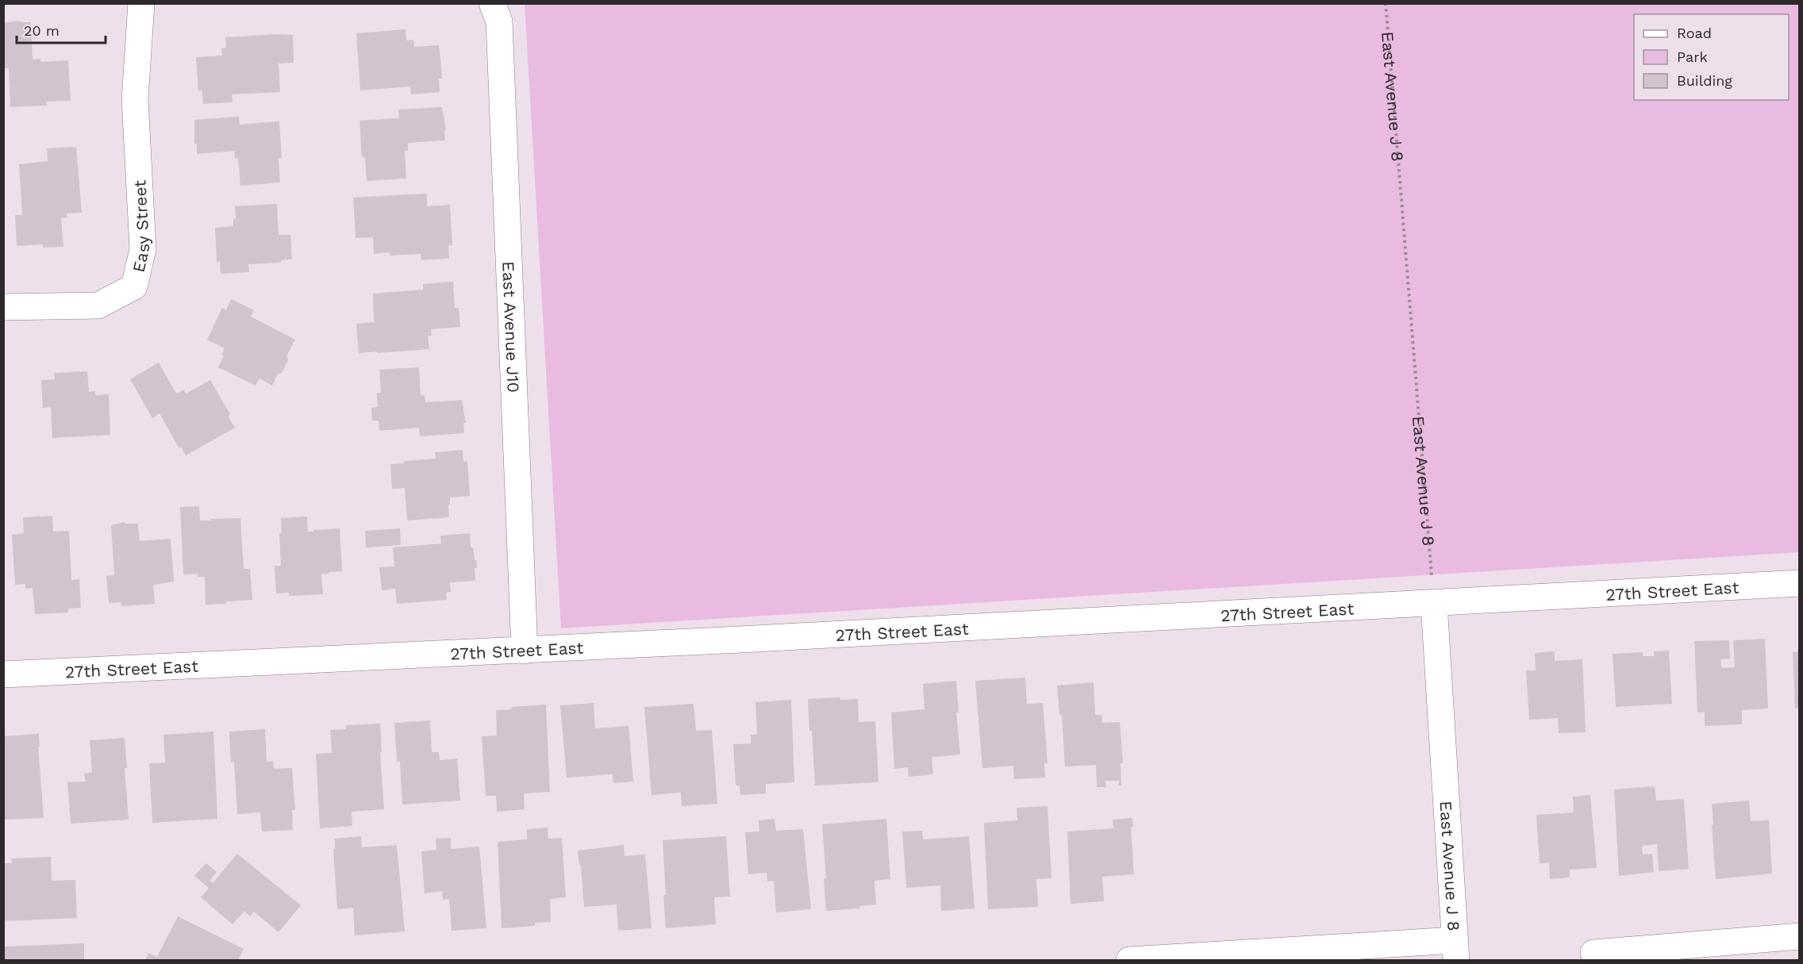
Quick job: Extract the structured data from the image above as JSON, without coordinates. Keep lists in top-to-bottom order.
{
  "streets": {
    "street": [
      "East Avenue J 8",
      "Easy Street",
      "East Avenue J10",
      "27th Street East"
    ]
  },
  "crossings": [
    ["East Avenue J 8", "27th Street East"],
    ["East Avenue J10", "27th Street East"]
  ],
  "legend": ["Road", "Park", "Building"],
  "scale_bar": "20 m"
}
